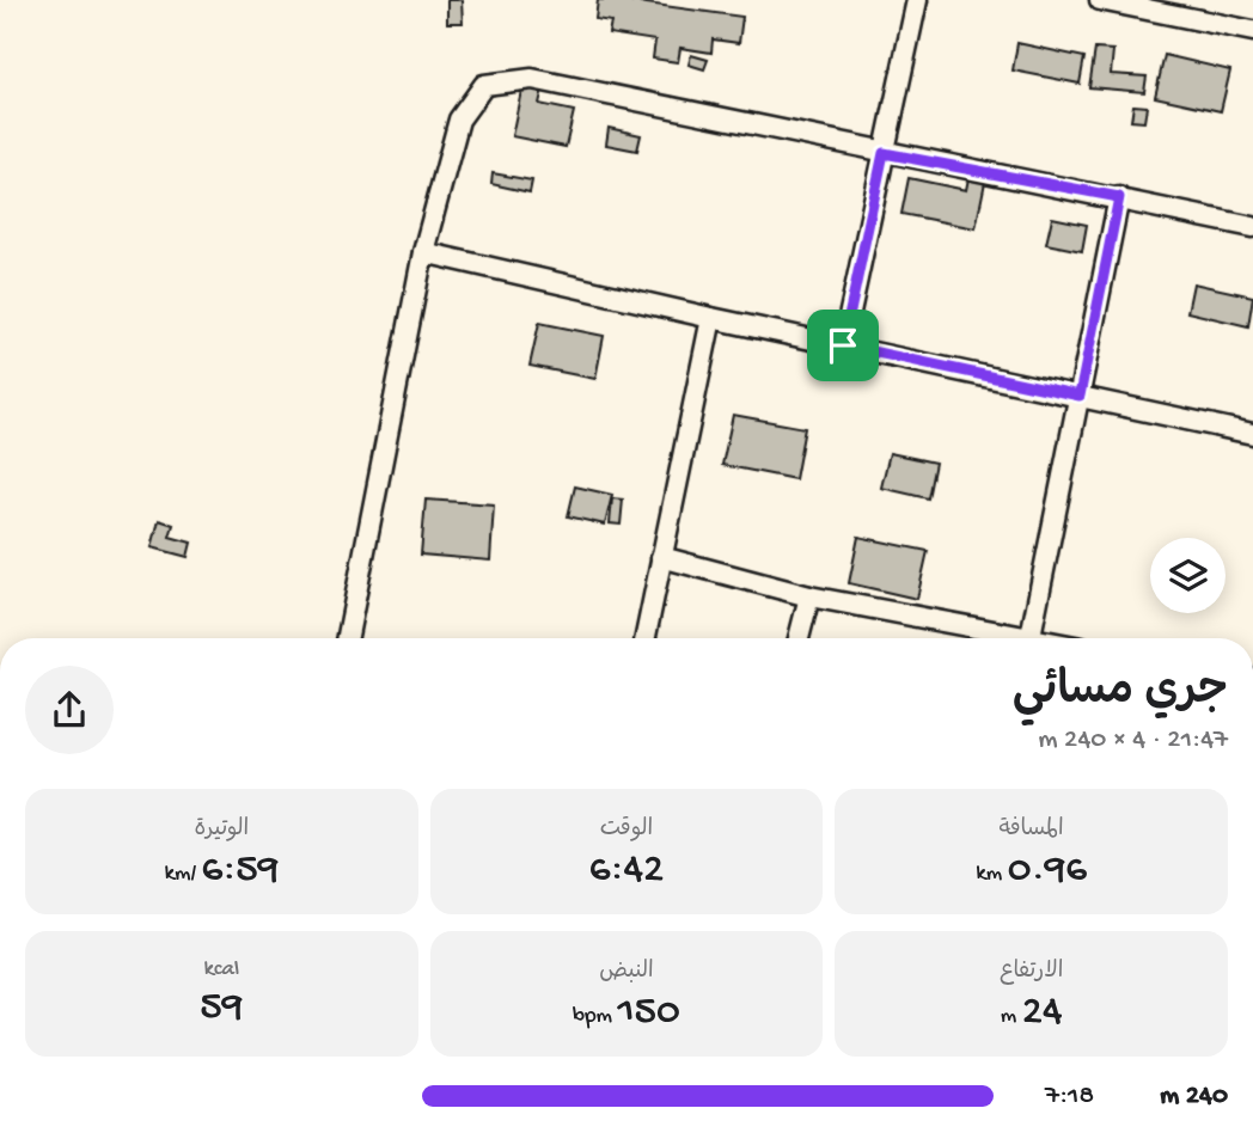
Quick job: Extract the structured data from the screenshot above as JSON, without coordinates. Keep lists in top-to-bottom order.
{
  "page": {
    "heading": ["جري مسائي", "21:47 · 4 × 240 m"],
    "stats": [
      ["المسافة", "0.96 km"],
      ["الوقت", "6:42"],
      ["الوتيرة", "6:59 /km"],
      ["الارتفاع", "24 m"],
      ["النبض", "150 bpm"],
      ["kcal", "59"]
    ],
    "list": [
      {
        "name": "240 m",
        "note": "7:18"
      }
    ]
  }
}
